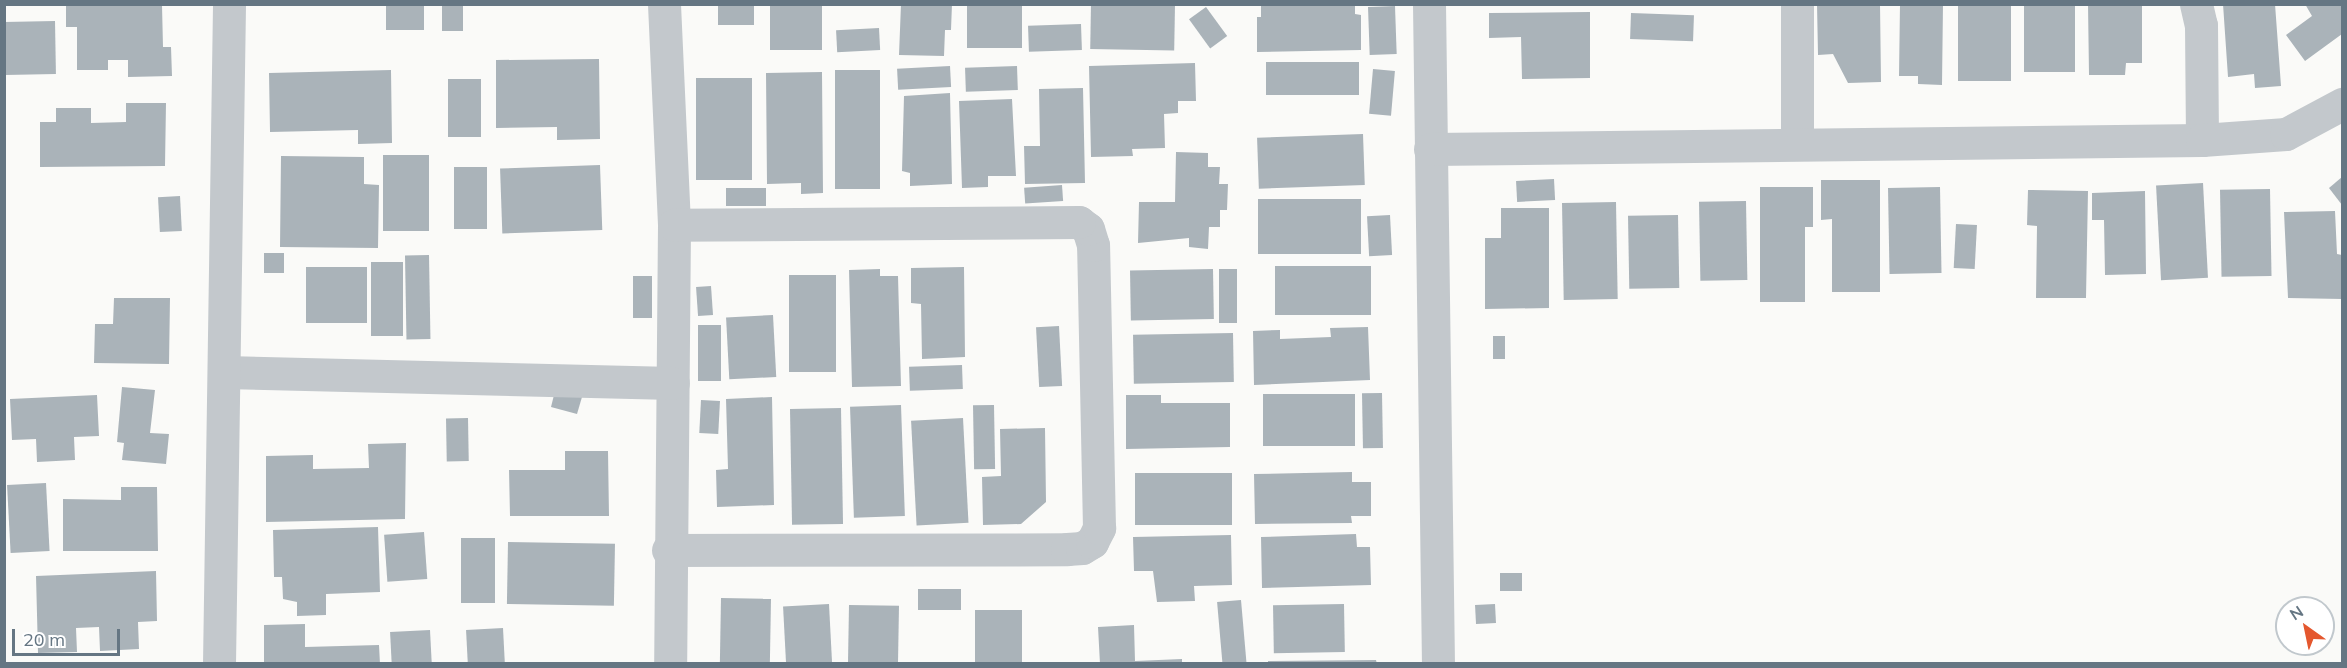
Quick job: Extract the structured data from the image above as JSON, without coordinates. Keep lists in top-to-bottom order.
{
  "scale_bar": "20 m",
  "north": "top left"
}
